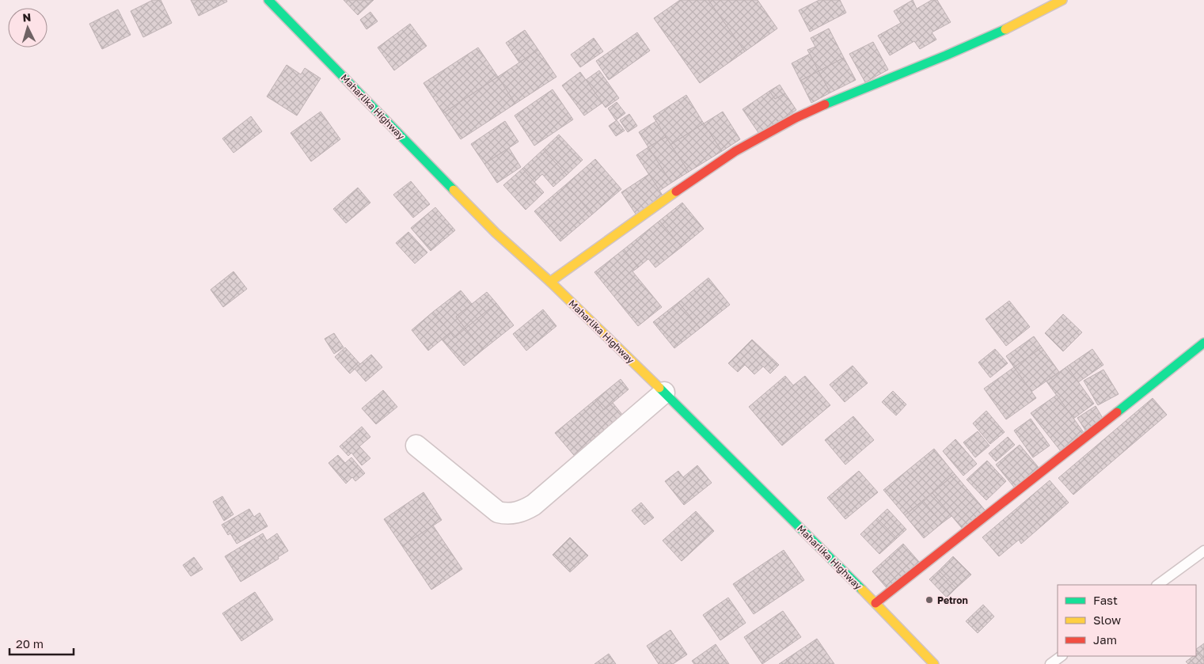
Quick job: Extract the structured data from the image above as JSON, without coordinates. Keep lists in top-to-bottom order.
{
  "streets": {
    "main road": ["Maharlika Highway"]
  },
  "places": ["Petron"],
  "legend": ["Fast", "Slow", "Jam"],
  "scale_bar": "20 m",
  "north": "top"
}
